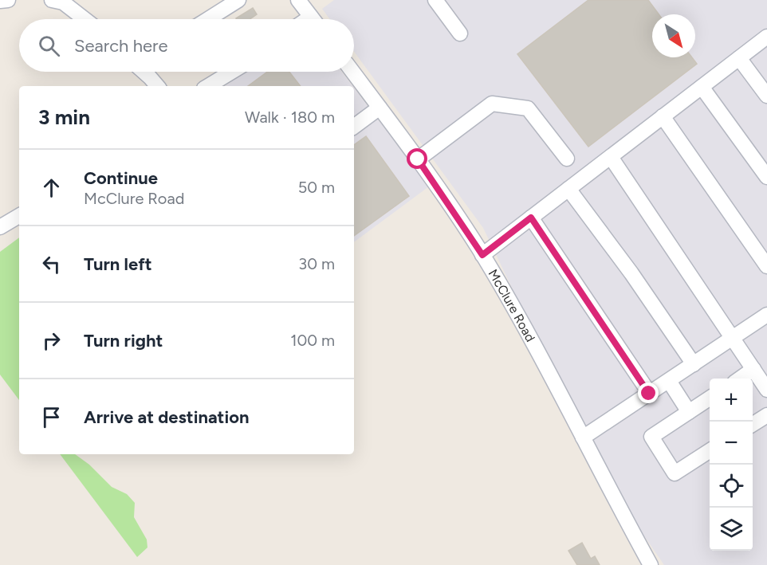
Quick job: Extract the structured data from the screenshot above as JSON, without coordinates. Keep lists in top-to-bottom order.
{
  "streets": {
    "street": ["McClure Road"]
  },
  "north": "bottom right",
  "page": {
    "search": "Search here",
    "heading": ["3 min", "Walk · 180 m"],
    "list": [
      ["Continue", "McClure Road", "50 m"],
      ["Turn left", "30 m"],
      ["Turn right", "100 m"],
      "Arrive at destination"
    ],
    "map_buttons": ["+", "−"]
  }
}
